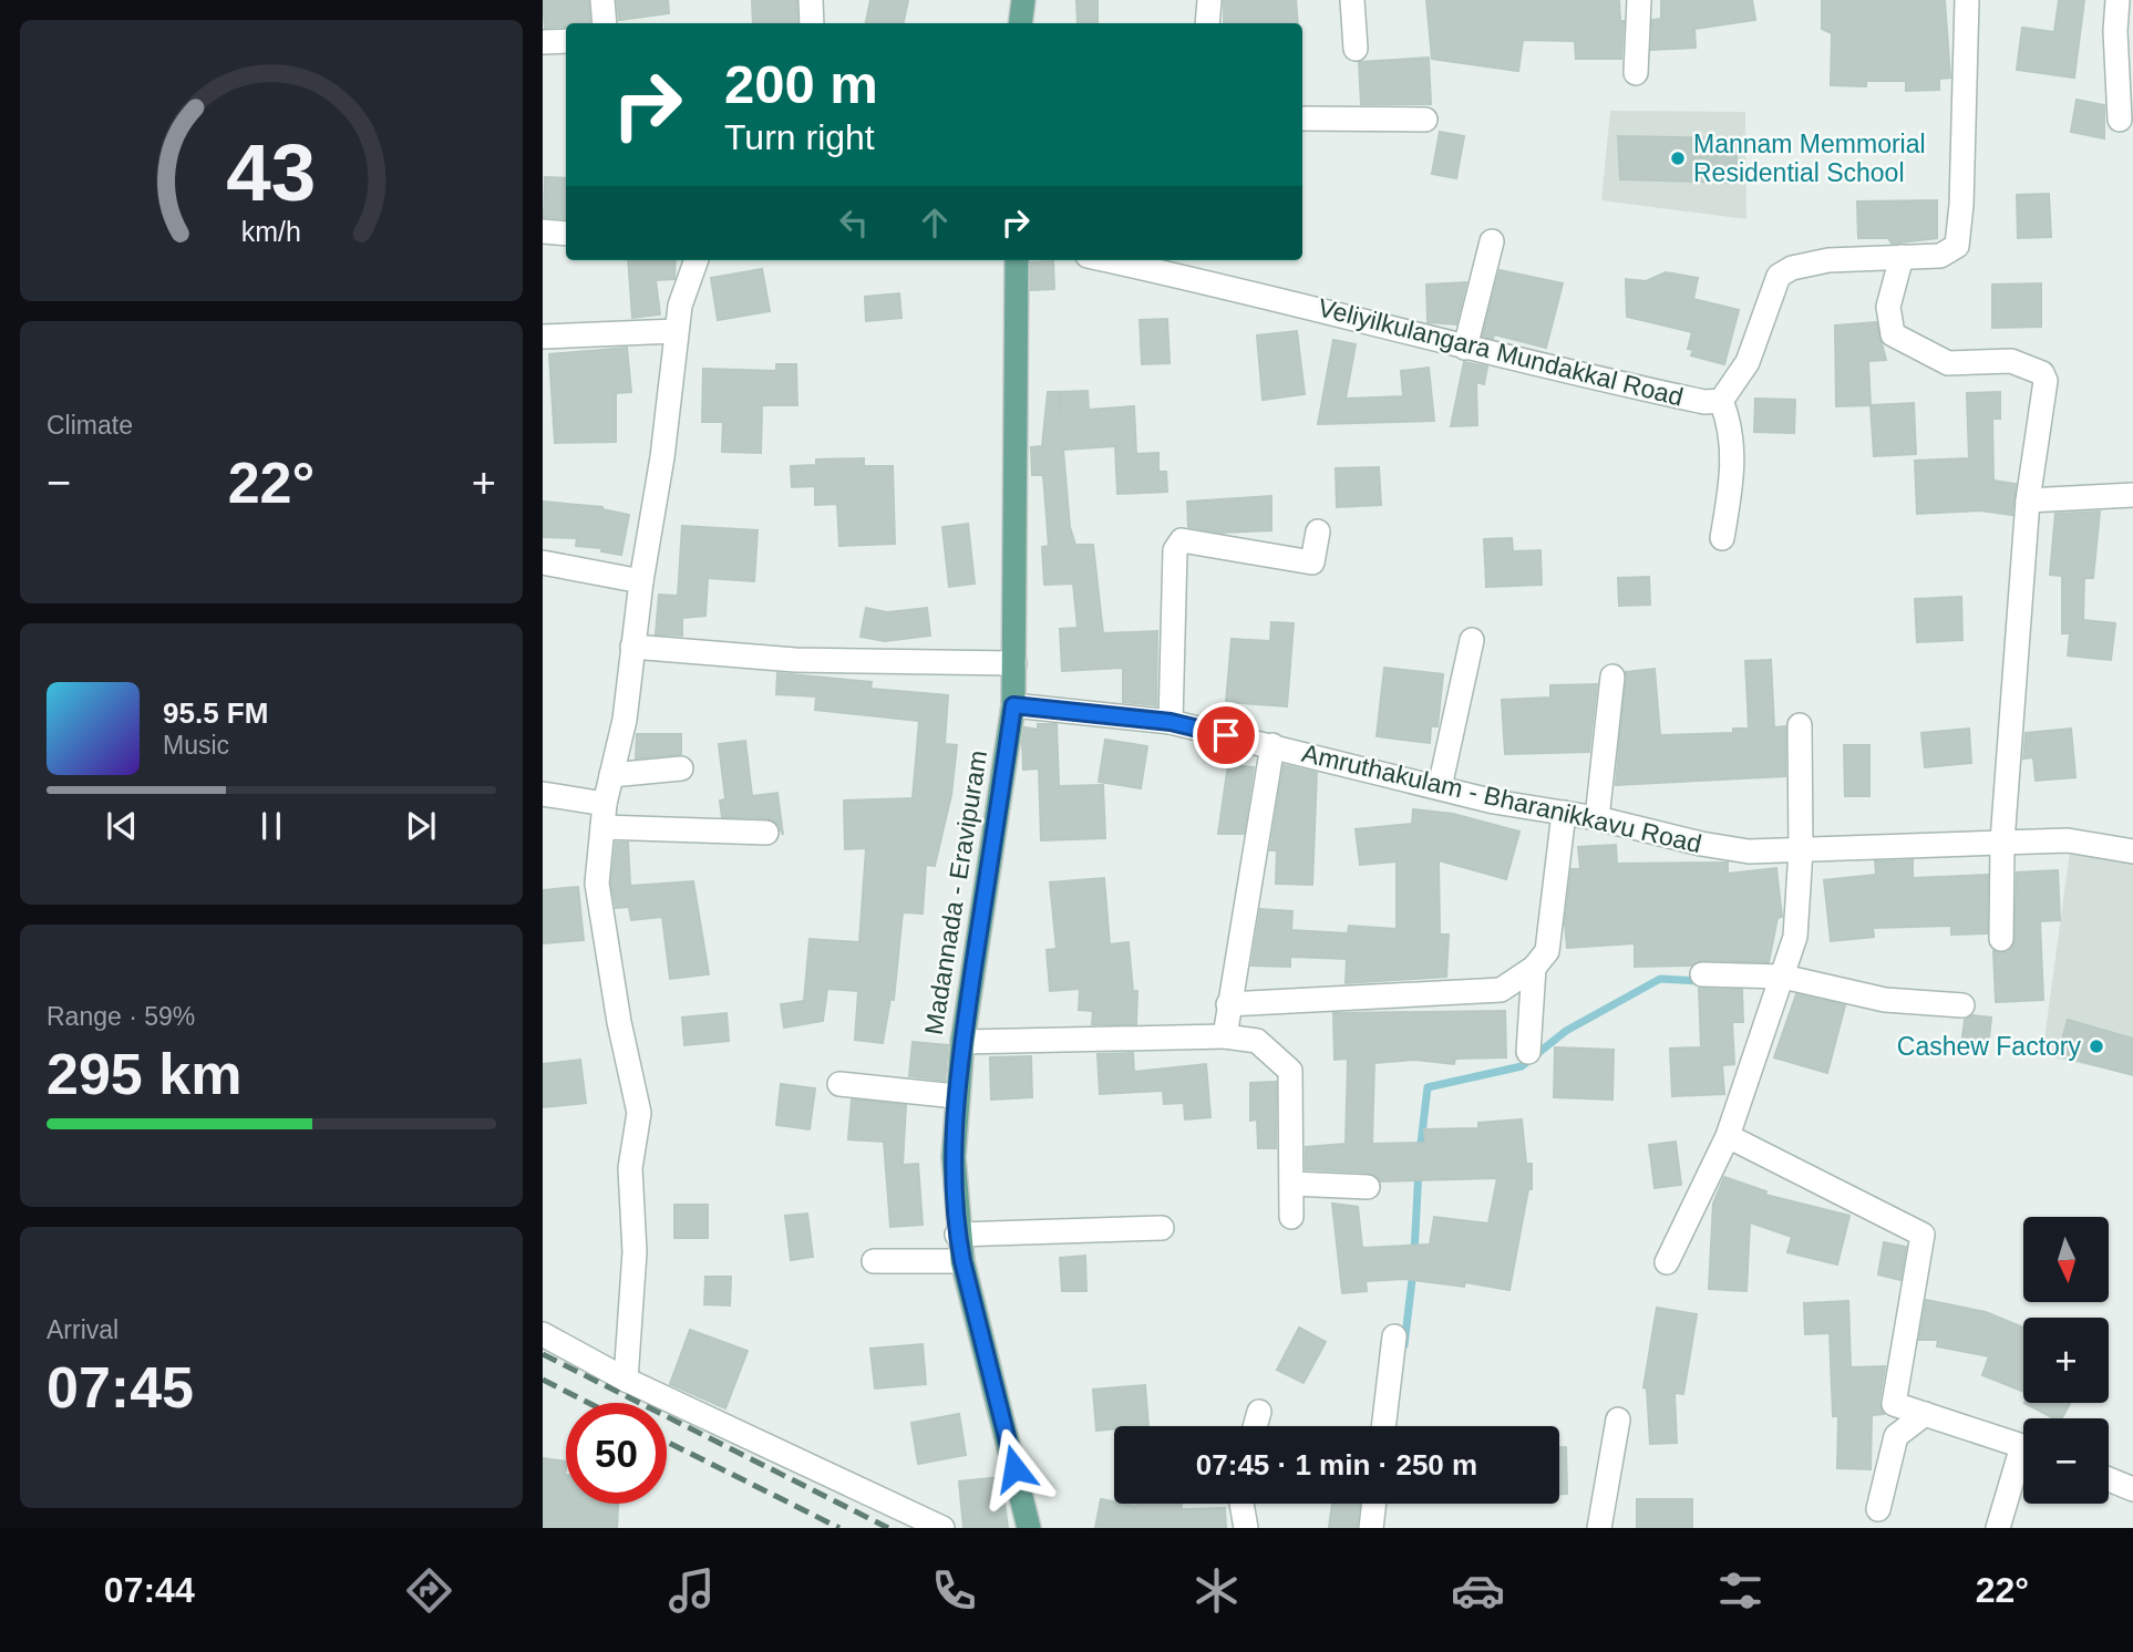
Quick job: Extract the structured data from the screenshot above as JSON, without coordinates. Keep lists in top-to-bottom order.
{
  "streets": {
    "main road": ["Madannada - Eravipuram"],
    "street": ["Veliyilkulangara Mundakkal Road", "Amruthakulam - Bharanikkavu Road"]
  },
  "crossings": [
    ["Amruthakulam - Bharanikkavu Road", "Madannada - Eravipuram"]
  ],
  "places": ["Mannam Memmorial Residential School", "Cashew Factory"],
  "north": "bottom",
  "page": {
    "turn": ["200 m", "Turn right"],
    "tile": [
      "Climate",
      ["Range · 59%", "295 km"],
      ["Arrival", "07:45"]
    ],
    "heat": ["−", "22°", "+"],
    "song": ["95.5 FM", "Music"],
    "map_buttons": ["+", "−"],
    "limit": "50",
    "trip": "07:45 · 1 min · 250 m",
    "tabs": ["07:44", "22°"],
    "gauge": ["43", "km/h"]
  }
}
